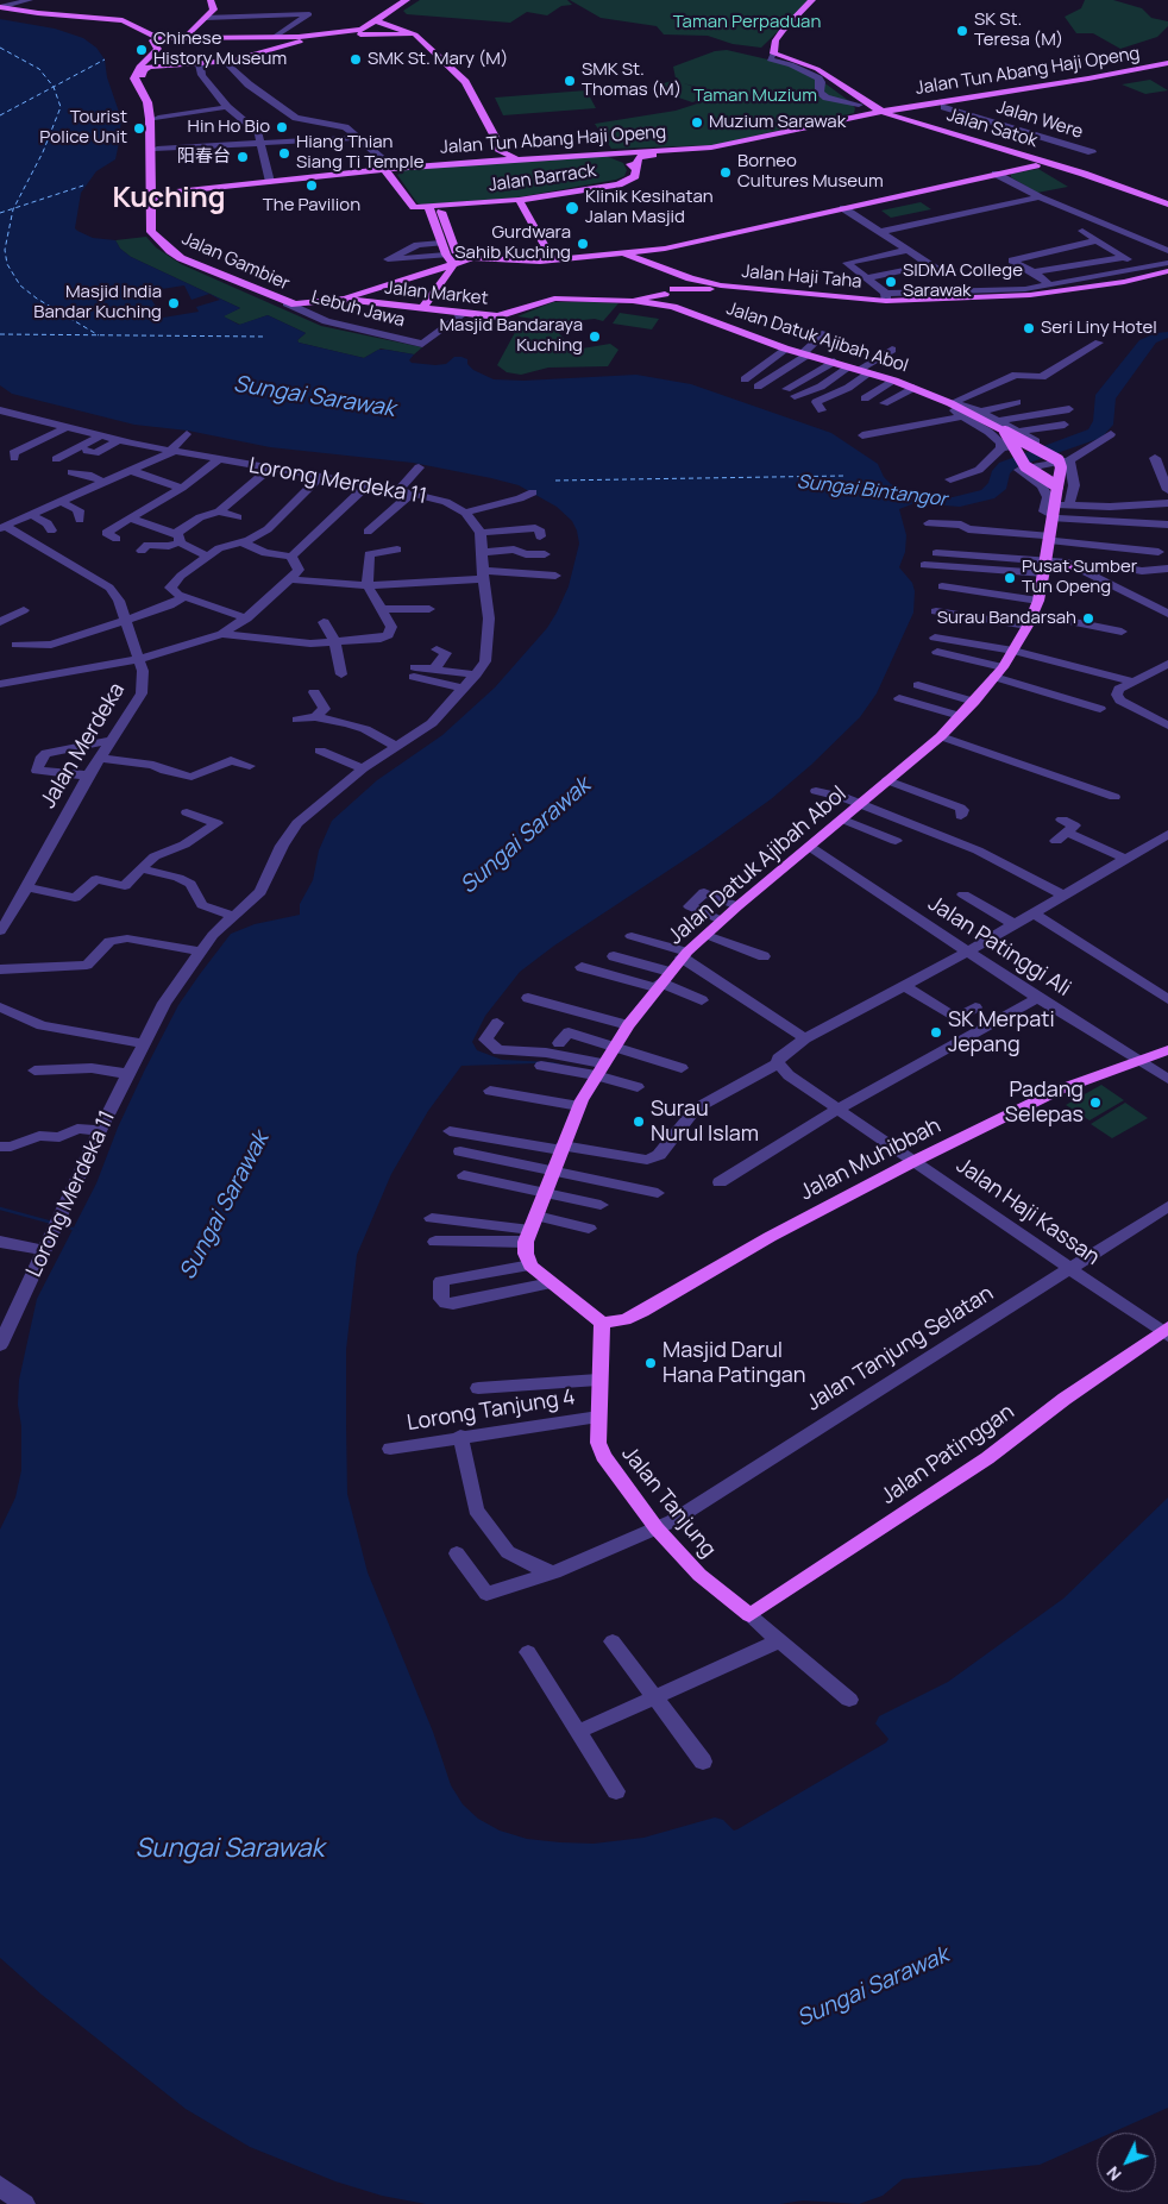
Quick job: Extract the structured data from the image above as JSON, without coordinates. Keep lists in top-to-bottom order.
{
  "streets": {
    "main road": [
      "Jalan Tun Abang Haji Openg",
      "Jalan Satok",
      "Jalan Barrack",
      "Jalan Gambier",
      "Jalan Haji Taha",
      "Jalan Market",
      "Jalan Datuk Ajibah Abol",
      "Jalan Muhibbah",
      "Jalan Patinggan",
      "Jalan Tanjung"
    ],
    "street": [
      "Jalan Were",
      "Lebuh Jawa",
      "Lorong Merdeka 11",
      "Jalan Merdeka",
      "Jalan Patinggi Ali",
      "Jalan Haji Kassan",
      "Jalan Tanjung Selatan",
      "Lorong Tanjung 4"
    ]
  },
  "crossings": [
    ["Jalan Tun Abang Haji Openg", "Jalan Were"],
    ["Jalan Tun Abang Haji Openg", "Jalan Satok"],
    ["Jalan Tun Abang Haji Openg", "Jalan Barrack"],
    ["Jalan Tun Abang Haji Openg", "Jalan Gambier"],
    ["Jalan Gambier", "Jalan Market"],
    ["Jalan Gambier", "Lebuh Jawa"],
    ["Jalan Haji Taha", "Jalan Market"],
    ["Jalan Market", "Lebuh Jawa"],
    ["Jalan Market", "Jalan Datuk Ajibah Abol"],
    ["Jalan Datuk Ajibah Abol", "Jalan Patinggi Ali"],
    ["Jalan Patinggi Ali", "Jalan Muhibbah"],
    ["Jalan Muhibbah", "Jalan Haji Kassan"],
    ["Jalan Muhibbah", "Jalan Tanjung"],
    ["Jalan Haji Kassan", "Jalan Tanjung Selatan"],
    ["Jalan Haji Kassan", "Jalan Patinggan"],
    ["Jalan Tanjung Selatan", "Jalan Tanjung"],
    ["Lorong Tanjung 4", "Jalan Tanjung"],
    ["Jalan Patinggan", "Jalan Tanjung"]
  ],
  "districts": ["Kuching"],
  "water": ["Sungai Sarawak", "Sungai Bintangor"],
  "parks": ["Taman Perpaduan", "Taman Muzium"],
  "places": [
    "SK St. Teresa (M)",
    "Chinese History Museum",
    "SMK St. Mary (M)",
    "SMK St. Thomas (M)",
    "Muzium Sarawak",
    "Hin Ho Bio",
    "Tourist Police Unit",
    "Hiang Thian Siang Ti Temple",
    "阳春台",
    "Borneo Cultures Museum",
    "The Pavilion",
    "Klinik Kesihatan Jalan Masjid",
    "Gurdwara Sahib Kuching",
    "SIDMA College Sarawak",
    "Masjid India Bandar Kuching",
    "Seri Liny Hotel",
    "Masjid Bandaraya Kuching",
    "Pusat Sumber Tun Openg",
    "Surau Bandarsah",
    "SK Merpati Jepang",
    "Padang Selepas",
    "Surau Nurul Islam",
    "Masjid Darul Hana Patingan"
  ],
  "north": "bottom left"
}
